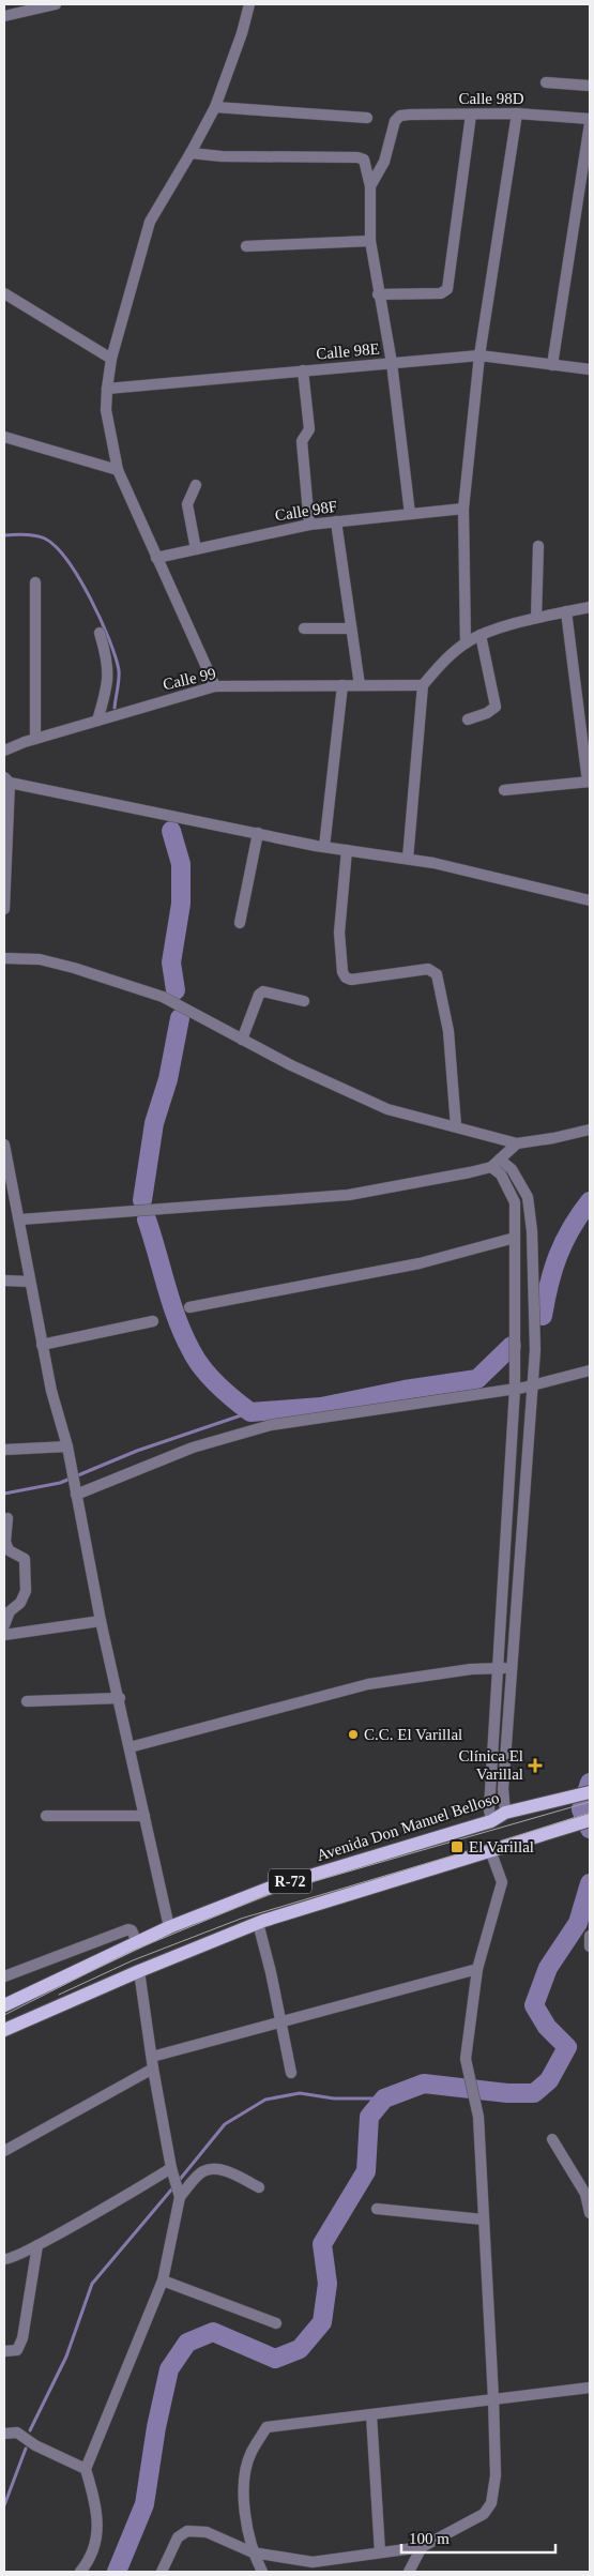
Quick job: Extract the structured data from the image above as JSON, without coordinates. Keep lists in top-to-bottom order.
{
  "streets": {
    "main road": ["Avenida Don Manuel Belloso", "R-72"],
    "street": [
      "Calle 98D",
      "Calle 98E",
      "Calle 98F",
      "Calle 99"
    ]
  },
  "places": {
    "other": ["C.C. El Varillal"],
    "health": ["Clínica El Varillal"],
    "transit": ["El Varillal"]
  },
  "scale_bar": "100 m"
}
